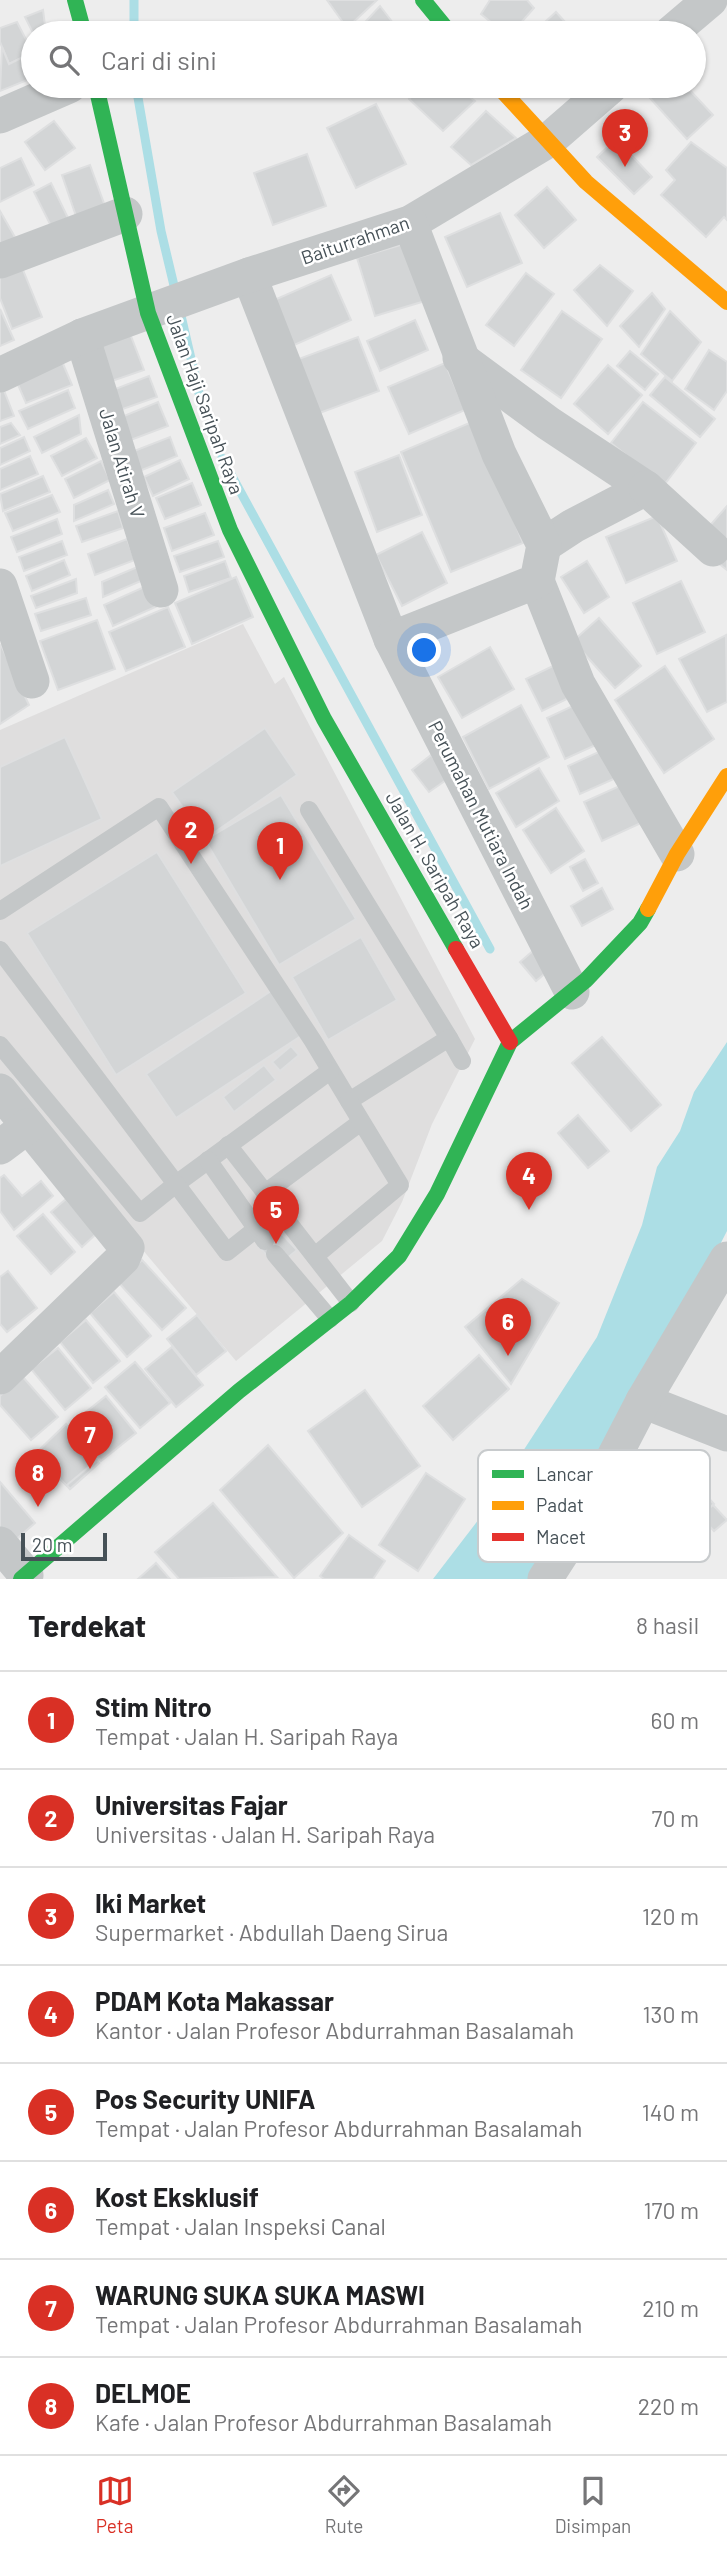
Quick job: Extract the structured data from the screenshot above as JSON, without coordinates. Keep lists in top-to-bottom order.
{
  "streets": {
    "main road": ["Jalan Haji Saripah Raya", "Jalan H. Saripah Raya"],
    "street": ["Baiturrahman", "Jalan Atirah V", "Perumahan Mutiara Indah"]
  },
  "crossings": [
    ["Baiturrahman", "Jalan Haji Saripah Raya"],
    ["Baiturrahman", "Jalan Atirah V"],
    ["Baiturrahman", "Perumahan Mutiara Indah"],
    ["Jalan Haji Saripah Raya", "Jalan H. Saripah Raya"]
  ],
  "legend": ["Lancar", "Padat", "Macet"],
  "scale_bar": "20 m",
  "page": {
    "search": "Cari di sini",
    "pins": [
      "3",
      "2",
      "1",
      "4",
      "5",
      "6",
      "7",
      "8"
    ],
    "scale": "20 m",
    "heading": ["Terdekat", "8 hasil"],
    "list": [
      {
        "mark": "1",
        "name": "Stim Nitro",
        "note": "Tempat · Jalan H. Saripah Raya",
        "value": "60 m"
      },
      {
        "mark": "2",
        "name": "Universitas Fajar",
        "note": "Universitas · Jalan H. Saripah Raya",
        "value": "70 m"
      },
      {
        "mark": "3",
        "name": "Iki Market",
        "note": "Supermarket · Abdullah Daeng Sirua",
        "value": "120 m"
      },
      {
        "mark": "4",
        "name": "PDAM Kota Makassar",
        "note": "Kantor · Jalan Profesor Abdurrahman Basalamah",
        "value": "130 m"
      },
      {
        "mark": "5",
        "name": "Pos Security UNIFA",
        "note": "Tempat · Jalan Profesor Abdurrahman Basalamah",
        "value": "140 m"
      },
      {
        "mark": "6",
        "name": "Kost Eksklusif",
        "note": "Tempat · Jalan Inspeksi Canal",
        "value": "170 m"
      },
      {
        "mark": "7",
        "name": "WARUNG SUKA SUKA MASWI",
        "note": "Tempat · Jalan Profesor Abdurrahman Basalamah",
        "value": "210 m"
      },
      {
        "mark": "8",
        "name": "DELMOE",
        "note": "Kafe · Jalan Profesor Abdurrahman Basalamah",
        "value": "220 m"
      }
    ],
    "nav": ["Peta", "Rute", "Disimpan"]
  }
}
